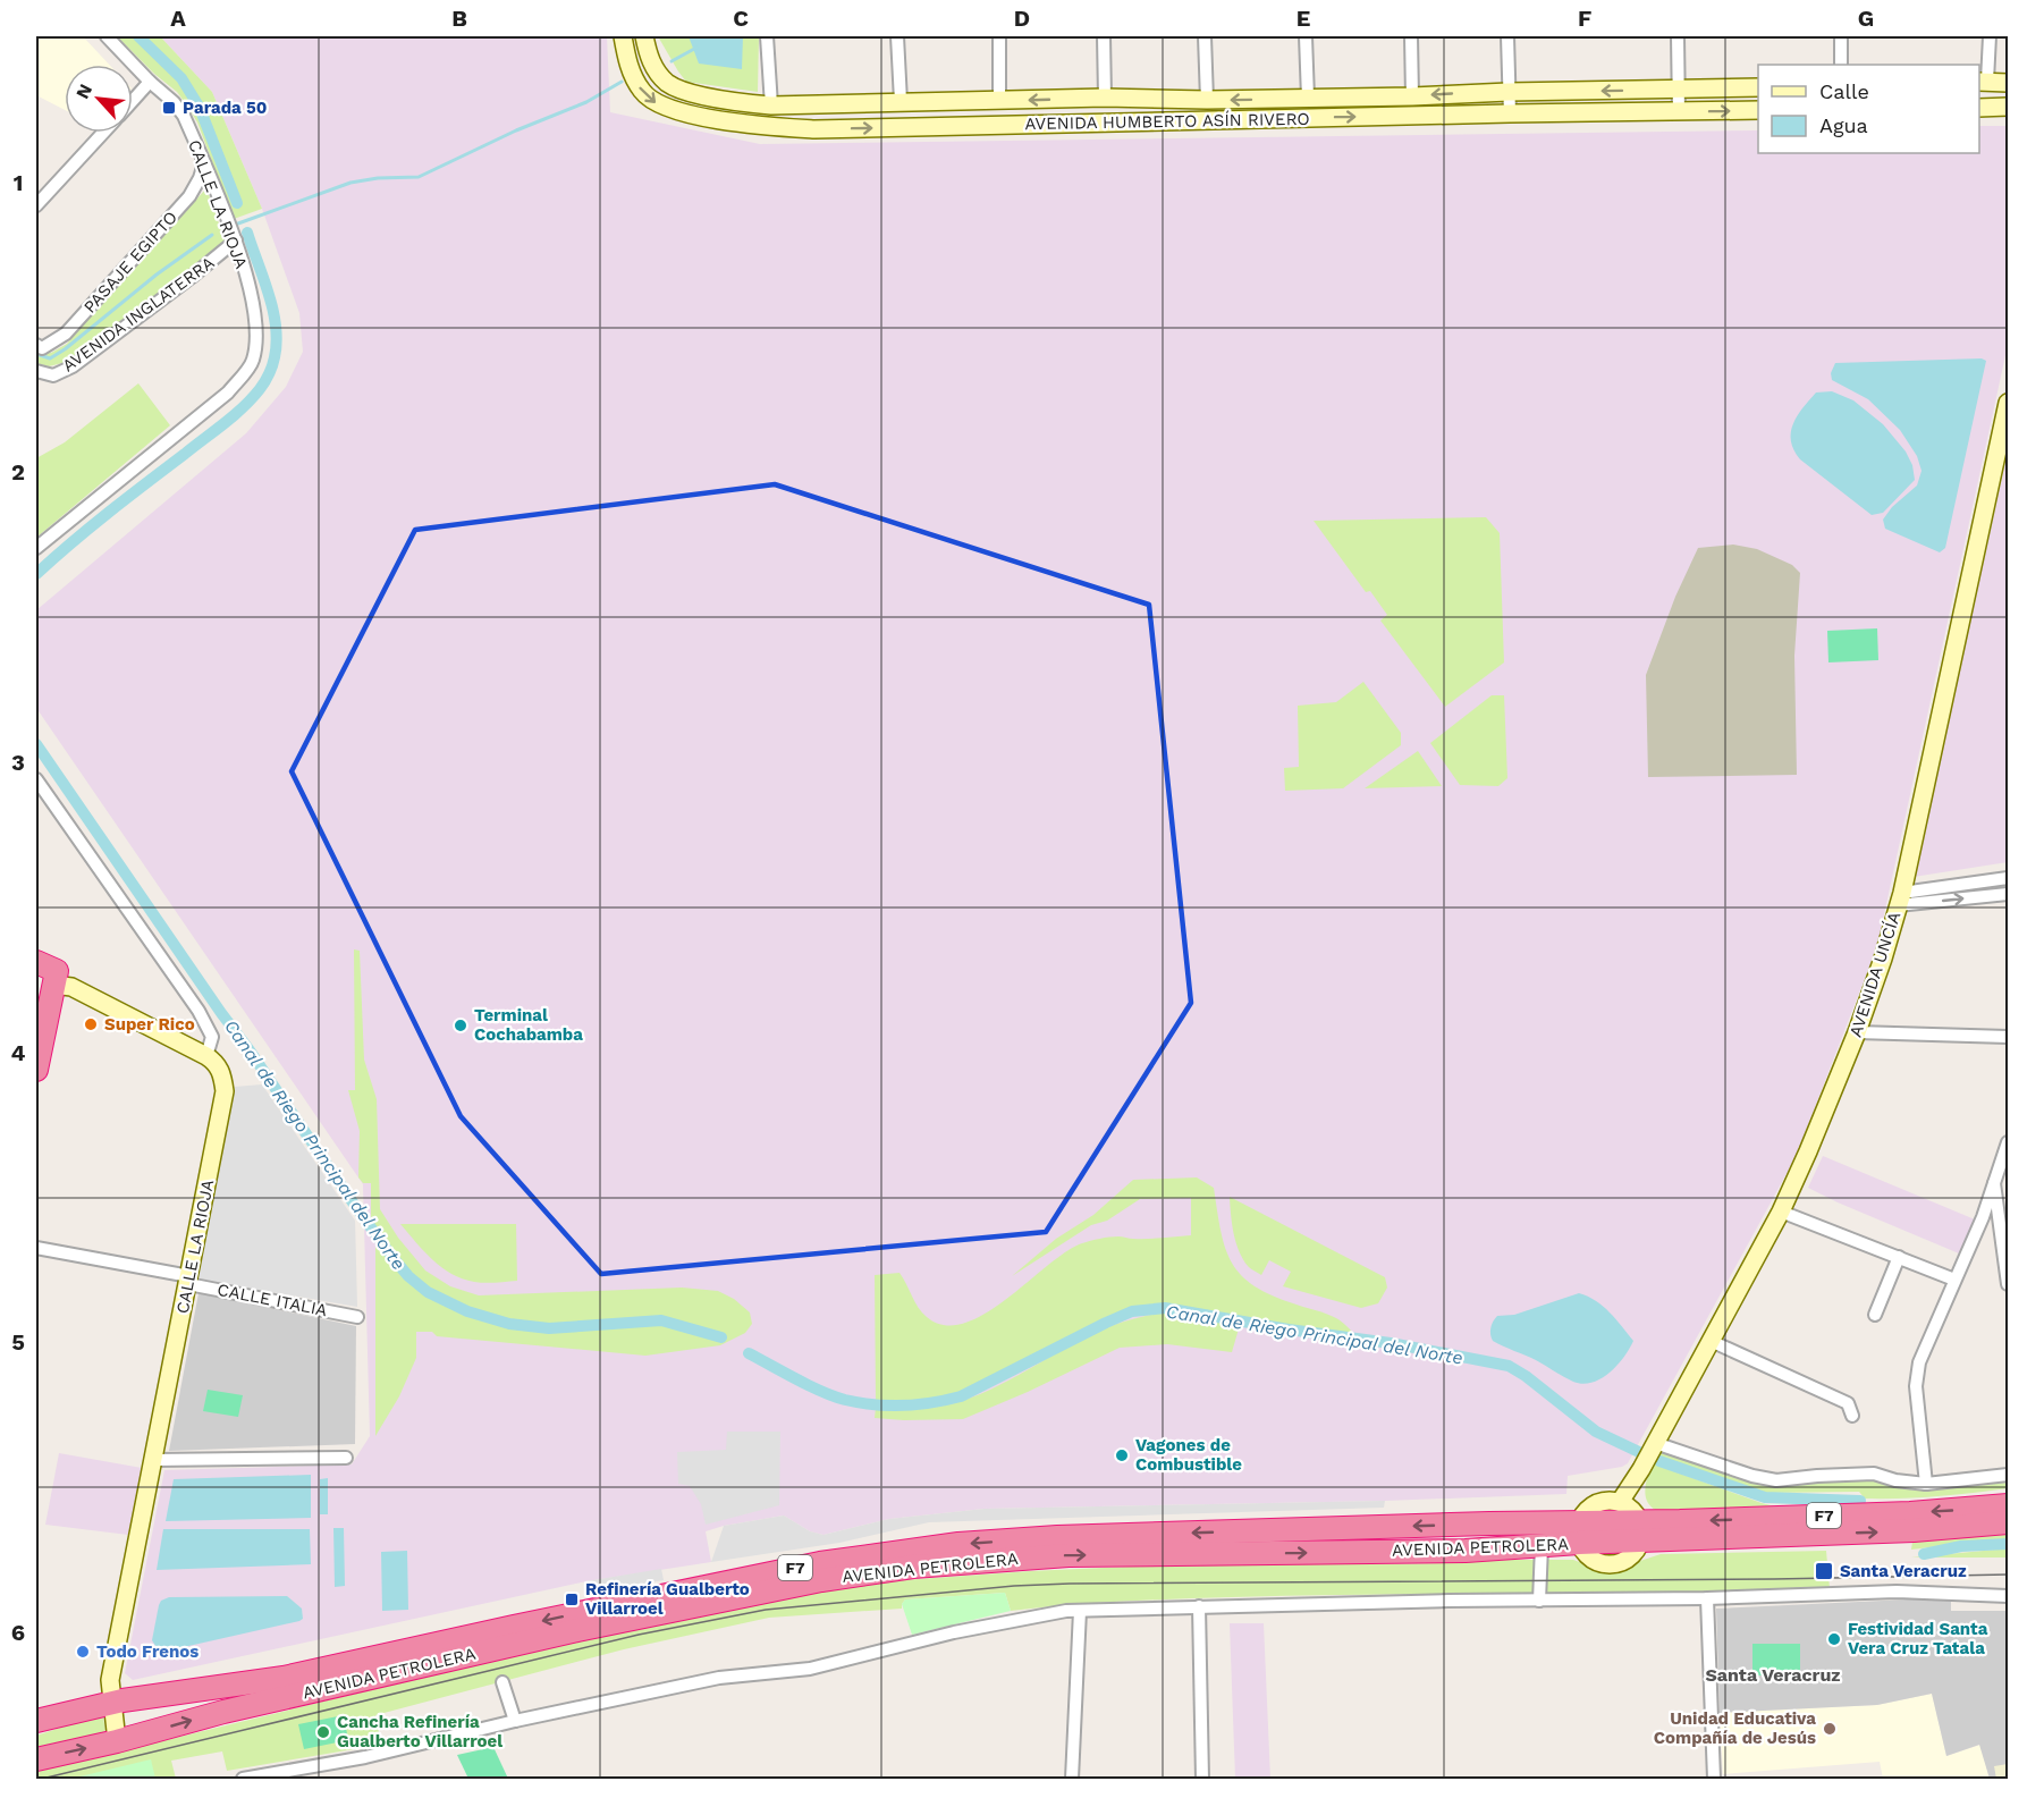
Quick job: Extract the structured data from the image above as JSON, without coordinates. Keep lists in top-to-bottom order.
{
  "streets": {
    "highway": ["F7", "AVENIDA PETROLERA"],
    "street": [
      "AVENIDA HUMBERTO ASÍN RIVERO",
      "CALLE LA RIOJA",
      "PASAJE EGIPTO",
      "AVENIDA INGLATERRA",
      "AVENIDA UNCÍA",
      "CALLE ITALIA"
    ]
  },
  "crossings": [
    ["CALLE LA RIOJA", "PASAJE EGIPTO"],
    ["CALLE LA RIOJA", "AVENIDA INGLATERRA"],
    ["CALLE LA RIOJA", "CALLE ITALIA"],
    ["CALLE LA RIOJA", "AVENIDA PETROLERA"],
    ["AVENIDA UNCÍA", "F7"],
    ["AVENIDA UNCÍA", "AVENIDA PETROLERA"],
    ["F7", "AVENIDA PETROLERA"]
  ],
  "districts": ["Santa Veracruz"],
  "water": ["Canal de Riego Principal del Norte"],
  "places": {
    "transit": ["Parada 50", "Santa Veracruz", "Refinería Gualberto Villarroel"],
    "other": [
      "Super Rico",
      "Terminal Cochabamba",
      "Vagones de Combustible",
      "Festividad Santa Vera Cruz Tatala",
      "Todo Frenos",
      "Unidad Educativa Compañía de Jesús",
      "Cancha Refinería Gualberto Villarroel"
    ]
  },
  "legend": ["Calle", "Agua"],
  "north": "top left",
  "grid": {
    "columns": [
      "A",
      "B",
      "C",
      "D",
      "E",
      "F",
      "G"
    ],
    "rows": [
      "1",
      "2",
      "3",
      "4",
      "5",
      "6"
    ]
  }
}
